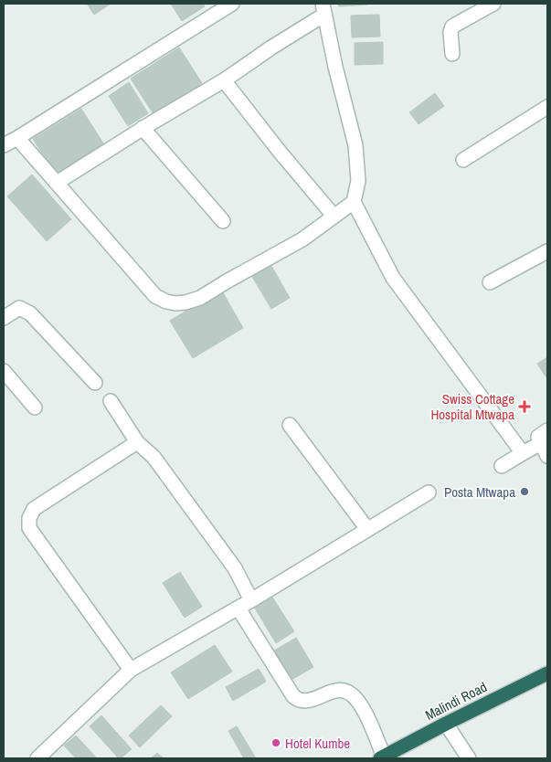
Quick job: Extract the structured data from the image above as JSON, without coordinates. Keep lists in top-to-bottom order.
{
  "streets": {
    "highway": ["Malindi Road"]
  },
  "places": {
    "health": ["Swiss Cottage Hospital Mtwapa"],
    "other": ["Posta Mtwapa", "Hotel Kumbe"]
  }
}
